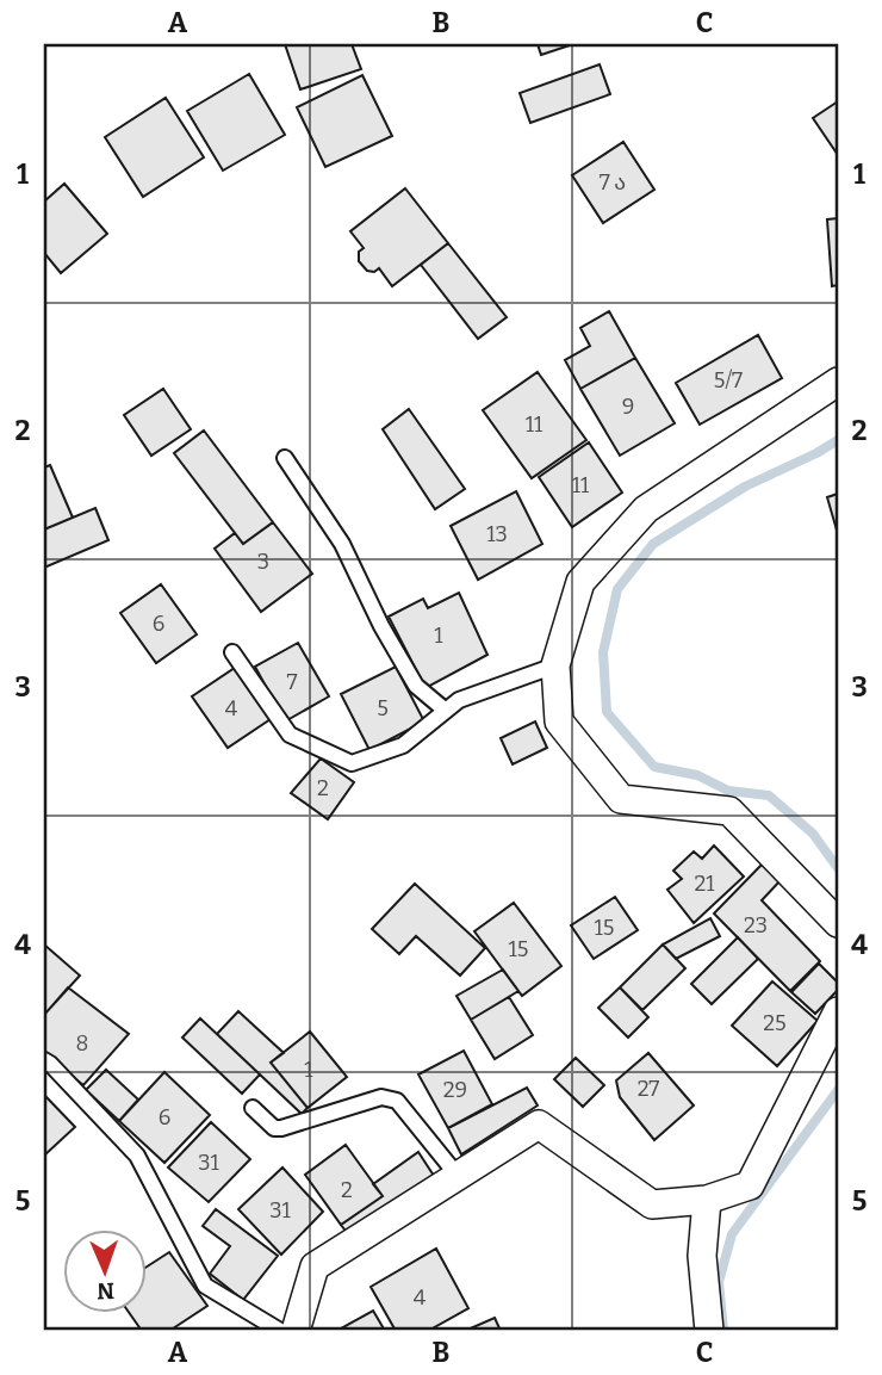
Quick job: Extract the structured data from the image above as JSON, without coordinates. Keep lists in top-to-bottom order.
{
  "house_numbers": [
    "7 ა",
    "5/7",
    "9",
    "11",
    "11",
    "13",
    "3",
    "6",
    "1",
    "7",
    "4",
    "5",
    "2",
    "21",
    "23",
    "15",
    "15",
    "25",
    "8",
    "1",
    "27",
    "29",
    "6",
    "31",
    "2",
    "31",
    "4"
  ],
  "north": "bottom",
  "grid": {
    "columns": ["A", "B", "C"],
    "rows": [
      "1",
      "2",
      "3",
      "4",
      "5"
    ]
  }
}
